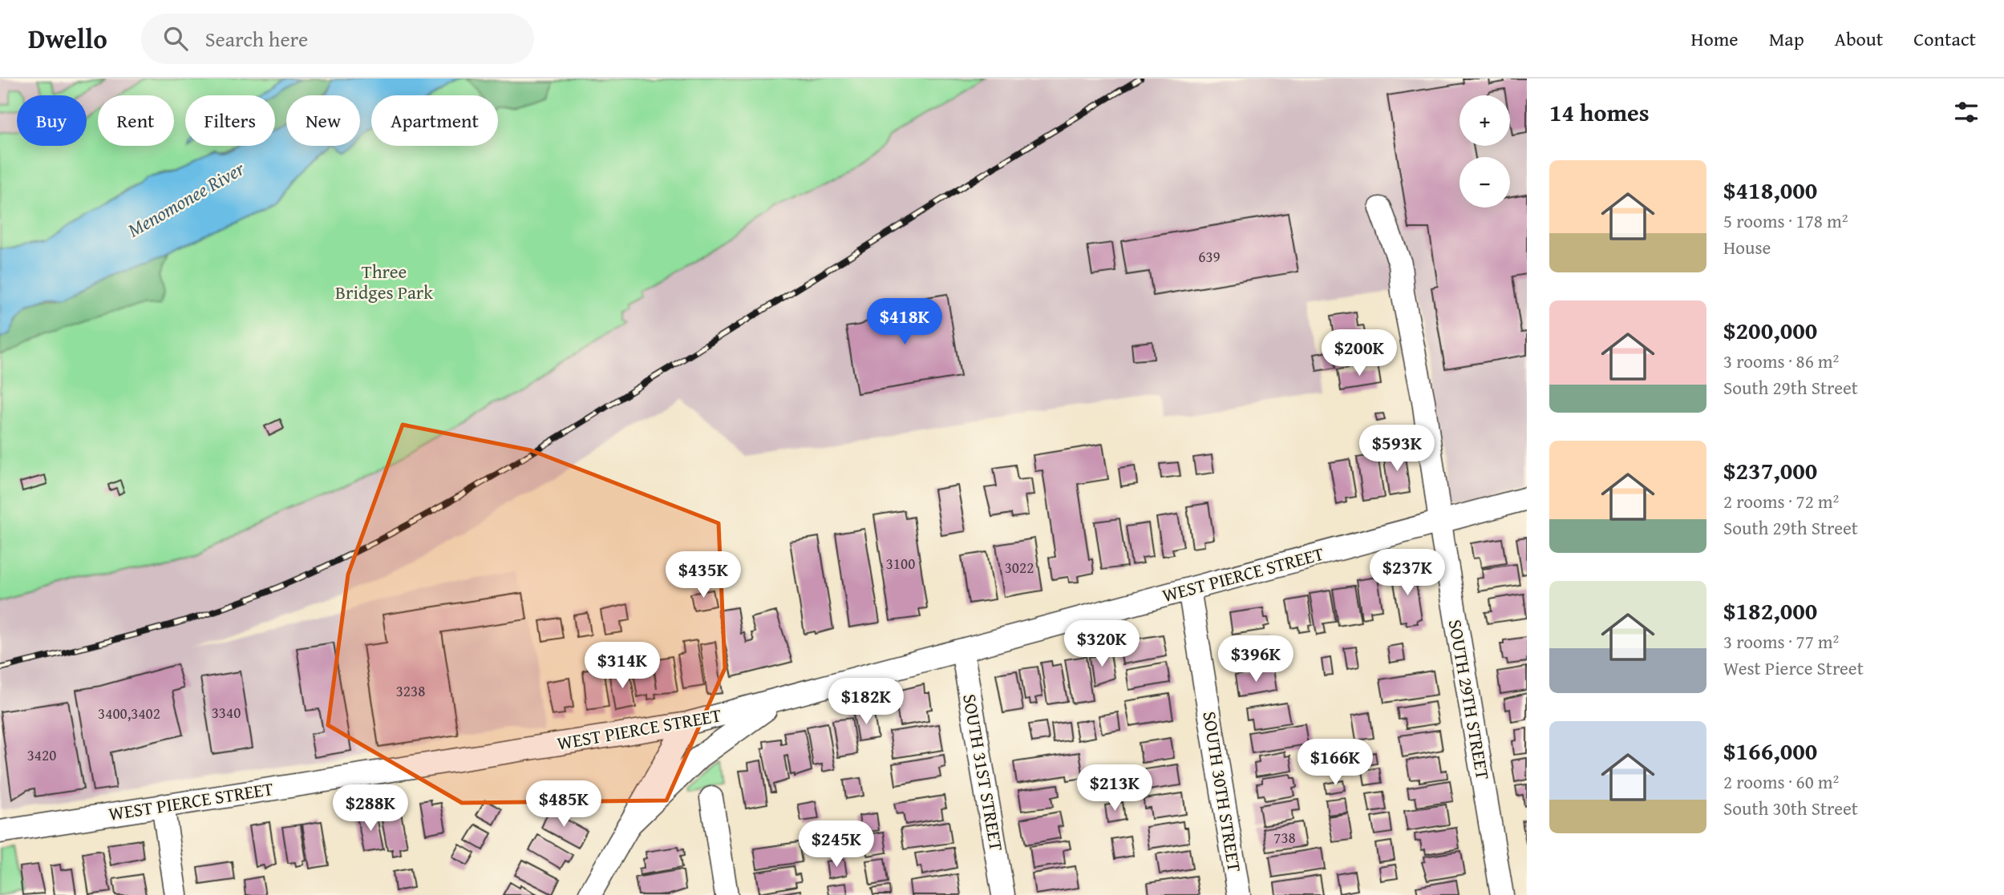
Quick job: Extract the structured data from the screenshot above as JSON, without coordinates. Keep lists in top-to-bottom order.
{
  "streets": {
    "street": [
      "WEST PIERCE STREET",
      "SOUTH 29TH STREET",
      "SOUTH 31ST STREET",
      "SOUTH 30TH STREET"
    ]
  },
  "crossings": [
    ["WEST PIERCE STREET", "SOUTH 29TH STREET"],
    ["WEST PIERCE STREET", "SOUTH 31ST STREET"],
    ["WEST PIERCE STREET", "SOUTH 30TH STREET"]
  ],
  "water": ["Menomonee River"],
  "parks": ["Three Bridges Park"],
  "house_numbers": [
    "639",
    "3100",
    "3022",
    "3238",
    "3340",
    "3400,3402",
    "3420",
    "738"
  ],
  "page": {
    "header": "Dwello",
    "search": "Search here",
    "nav": [
      "Home",
      "Map",
      "About",
      "Contact"
    ],
    "heading": "14 homes",
    "map_buttons": ["+", "−"],
    "chip": [
      "Buy",
      "Rent",
      "Filters",
      "New",
      "Apartment"
    ],
    "list": [
      {
        "name": "$418,000",
        "note": "5 rooms · 178 m² · House"
      },
      {
        "name": "$200,000",
        "note": "3 rooms · 86 m² · South 29th Street"
      },
      {
        "name": "$237,000",
        "note": "2 rooms · 72 m² · South 29th Street"
      },
      {
        "name": "$182,000",
        "note": "3 rooms · 77 m² · West Pierce Street"
      },
      {
        "name": "$166,000",
        "note": "2 rooms · 60 m² · South 30th Street"
      }
    ],
    "price": [
      "$418K",
      "$200K",
      "$593K",
      "$237K",
      "$435K",
      "$320K",
      "$396K",
      "$314K",
      "$182K",
      "$166K",
      "$213K",
      "$485K",
      "$288K",
      "$245K"
    ]
  }
}
